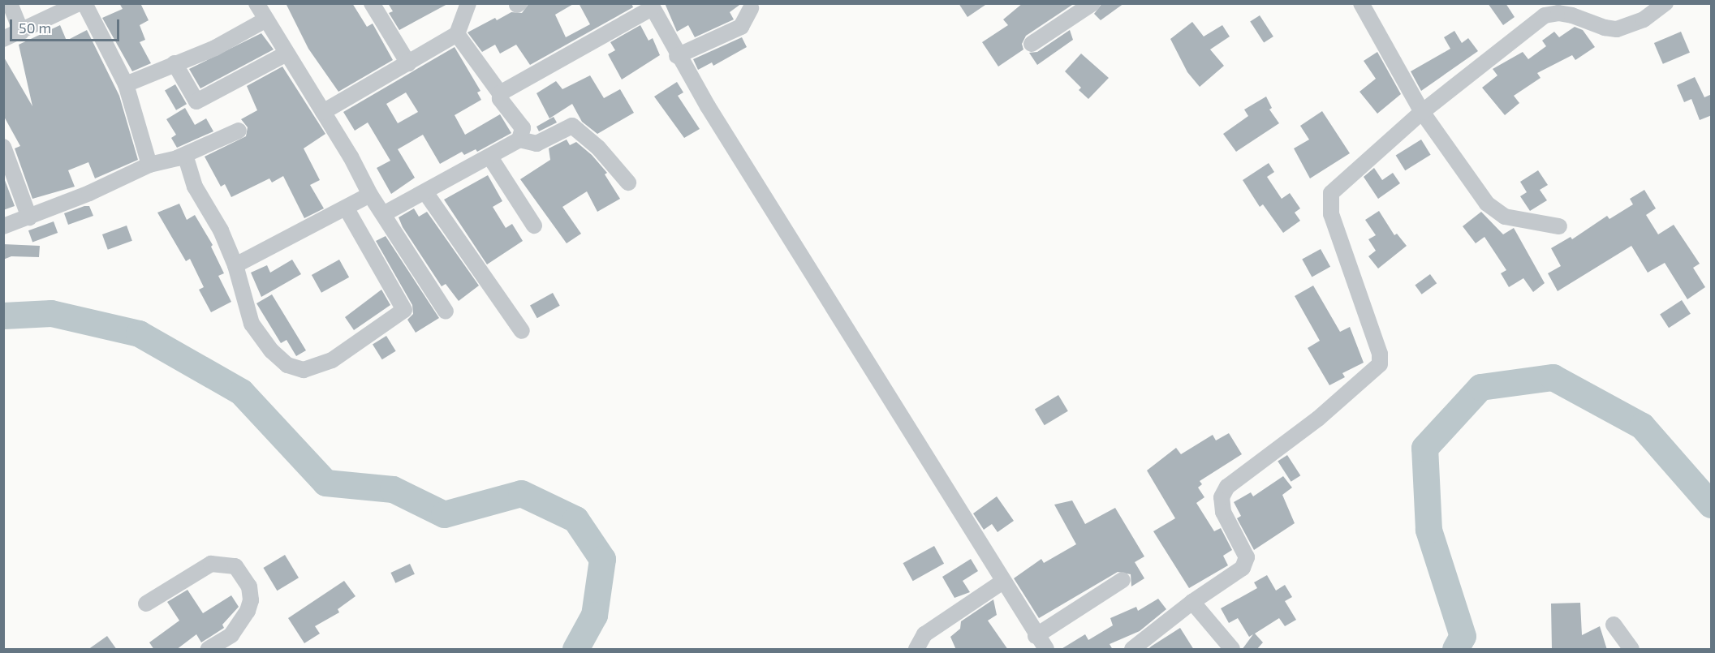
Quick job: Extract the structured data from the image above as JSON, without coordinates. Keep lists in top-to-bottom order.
{
  "scale_bar": "50 m"
}
